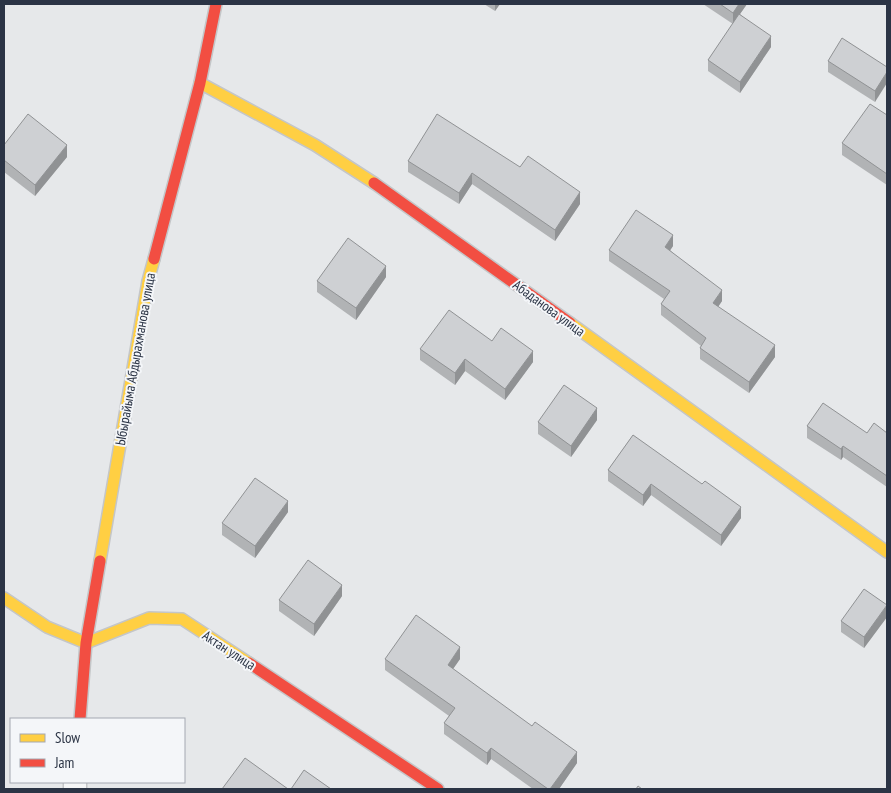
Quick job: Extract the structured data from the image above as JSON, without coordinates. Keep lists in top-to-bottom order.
{
  "streets": {
    "street": ["Абаданова улица", "Ыбырайыма Абдырахманова улица", "Актан улица"]
  },
  "crossings": [
    ["Абаданова улица", "Ыбырайыма Абдырахманова улица"],
    ["Ыбырайыма Абдырахманова улица", "Актан улица"]
  ],
  "legend": ["Slow", "Jam"]
}
